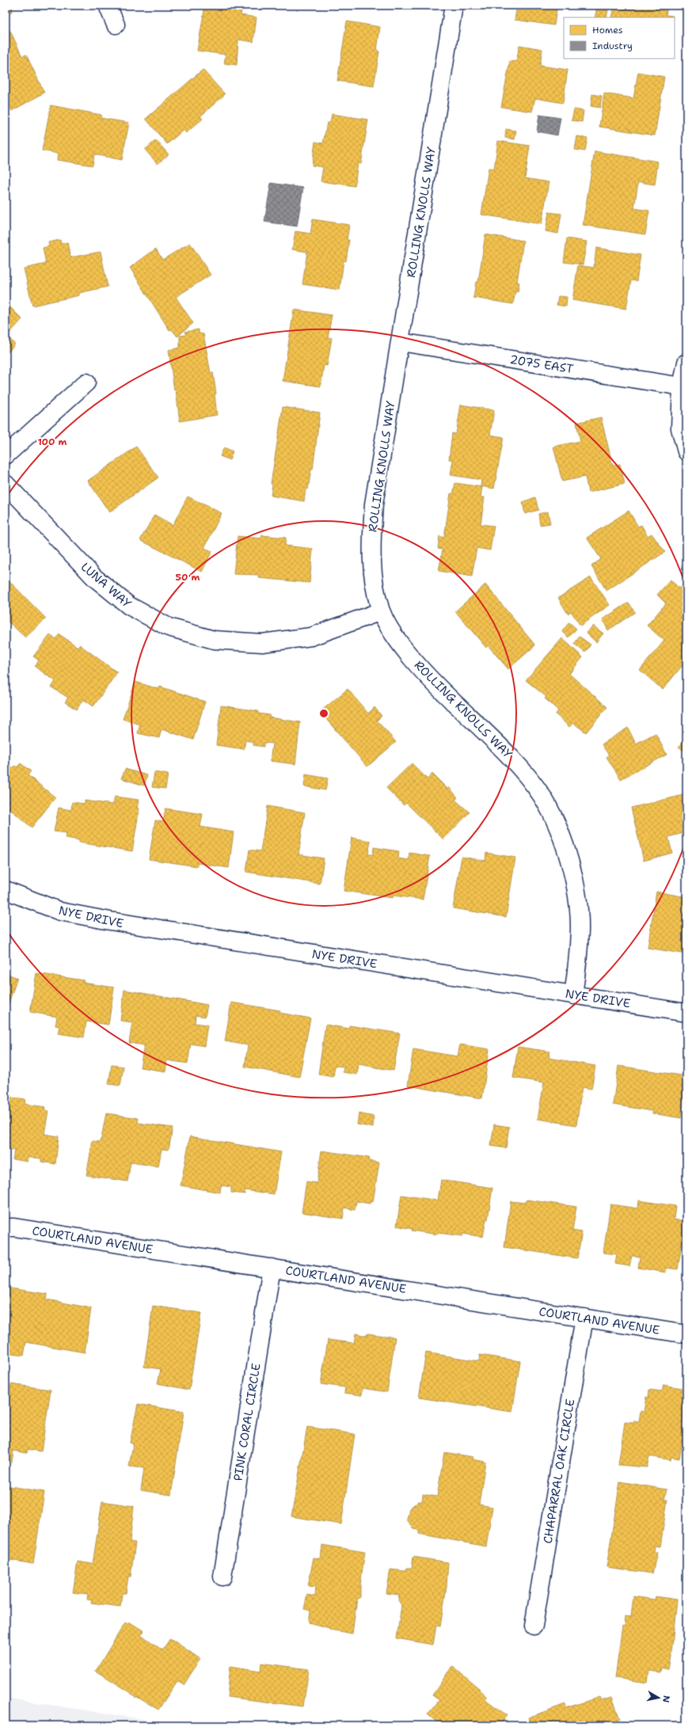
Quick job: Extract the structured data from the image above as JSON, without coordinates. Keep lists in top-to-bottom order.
{
  "streets": {
    "street": [
      "ROLLING KNOLLS WAY",
      "2075 EAST",
      "LUNA WAY",
      "NYE DRIVE",
      "COURTLAND AVENUE",
      "PINK CORAL CIRCLE",
      "CHAPARRAL OAK CIRCLE"
    ]
  },
  "crossings": [
    ["ROLLING KNOLLS WAY", "2075 EAST"],
    ["ROLLING KNOLLS WAY", "LUNA WAY"],
    ["ROLLING KNOLLS WAY", "NYE DRIVE"],
    ["COURTLAND AVENUE", "PINK CORAL CIRCLE"],
    ["COURTLAND AVENUE", "CHAPARRAL OAK CIRCLE"]
  ],
  "legend": ["Homes", "Industry"],
  "north": "right",
  "rings": ["100 m", "50 m"]
}
